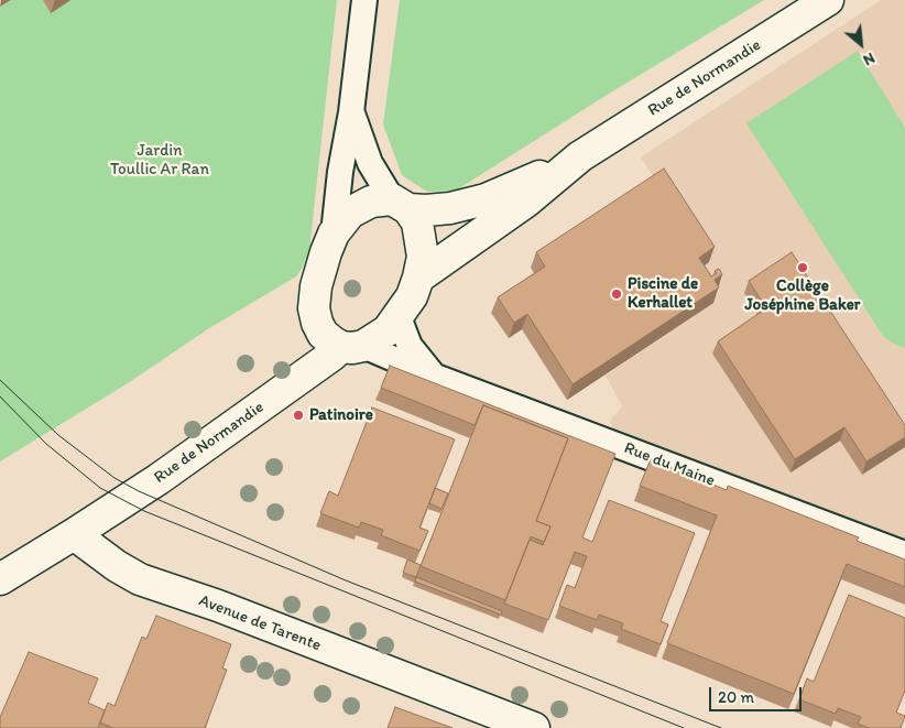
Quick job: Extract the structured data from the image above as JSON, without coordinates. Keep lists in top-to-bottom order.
{
  "streets": {
    "street": ["Rue de Normandie", "Rue du Maine", "Avenue de Tarente"]
  },
  "crossings": [
    ["Rue de Normandie", "Rue du Maine"],
    ["Rue de Normandie", "Avenue de Tarente"]
  ],
  "parks": ["Jardin Toullic Ar Ran"],
  "places": ["Collège Joséphine Baker", "Piscine de Kerhallet", "Patinoire"],
  "scale_bar": "20 m",
  "north": "bottom right"
}
